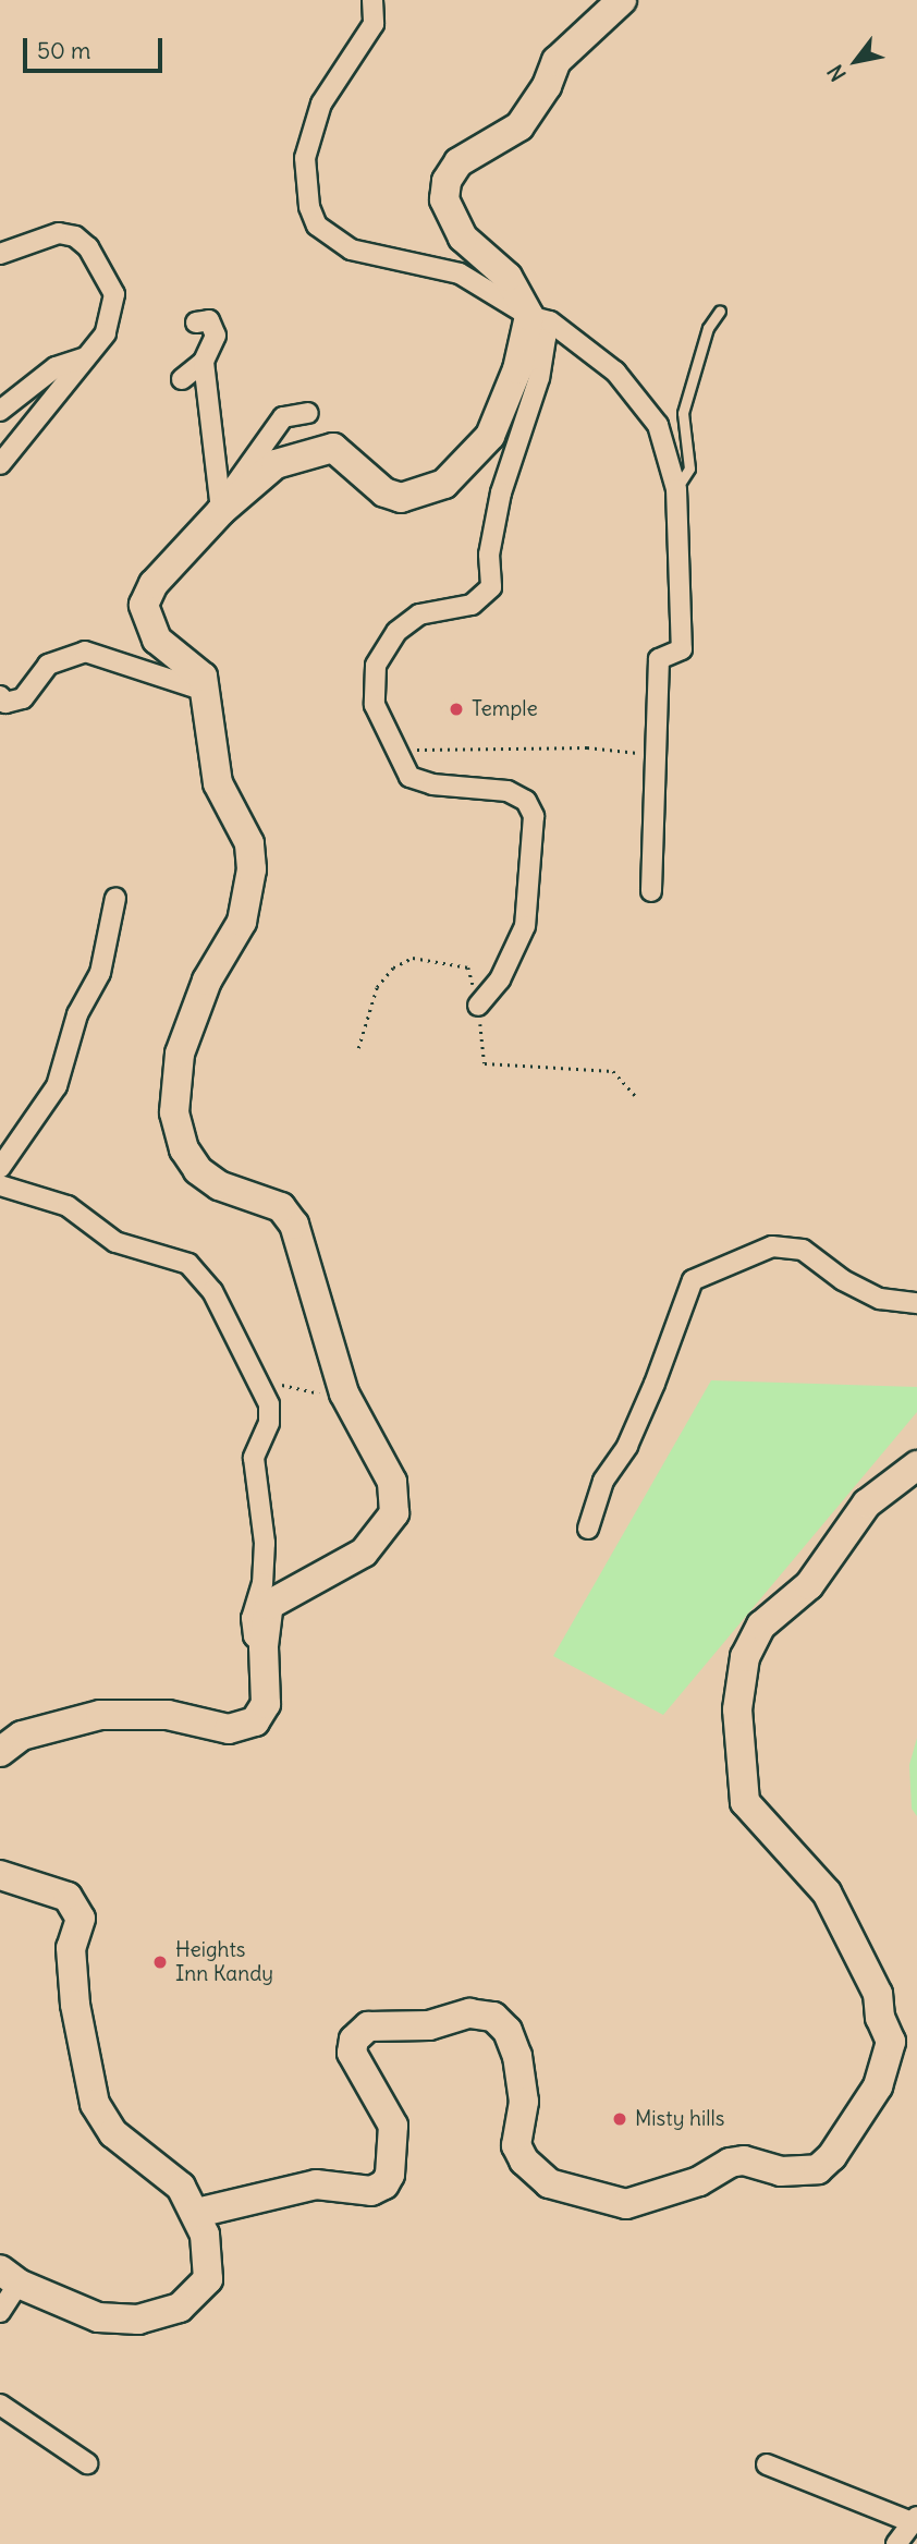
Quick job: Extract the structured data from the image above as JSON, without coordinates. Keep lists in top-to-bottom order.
{
  "places": ["Temple", "Heights Inn Kandy", "Misty hills"],
  "scale_bar": "50 m",
  "north": "bottom left"
}
